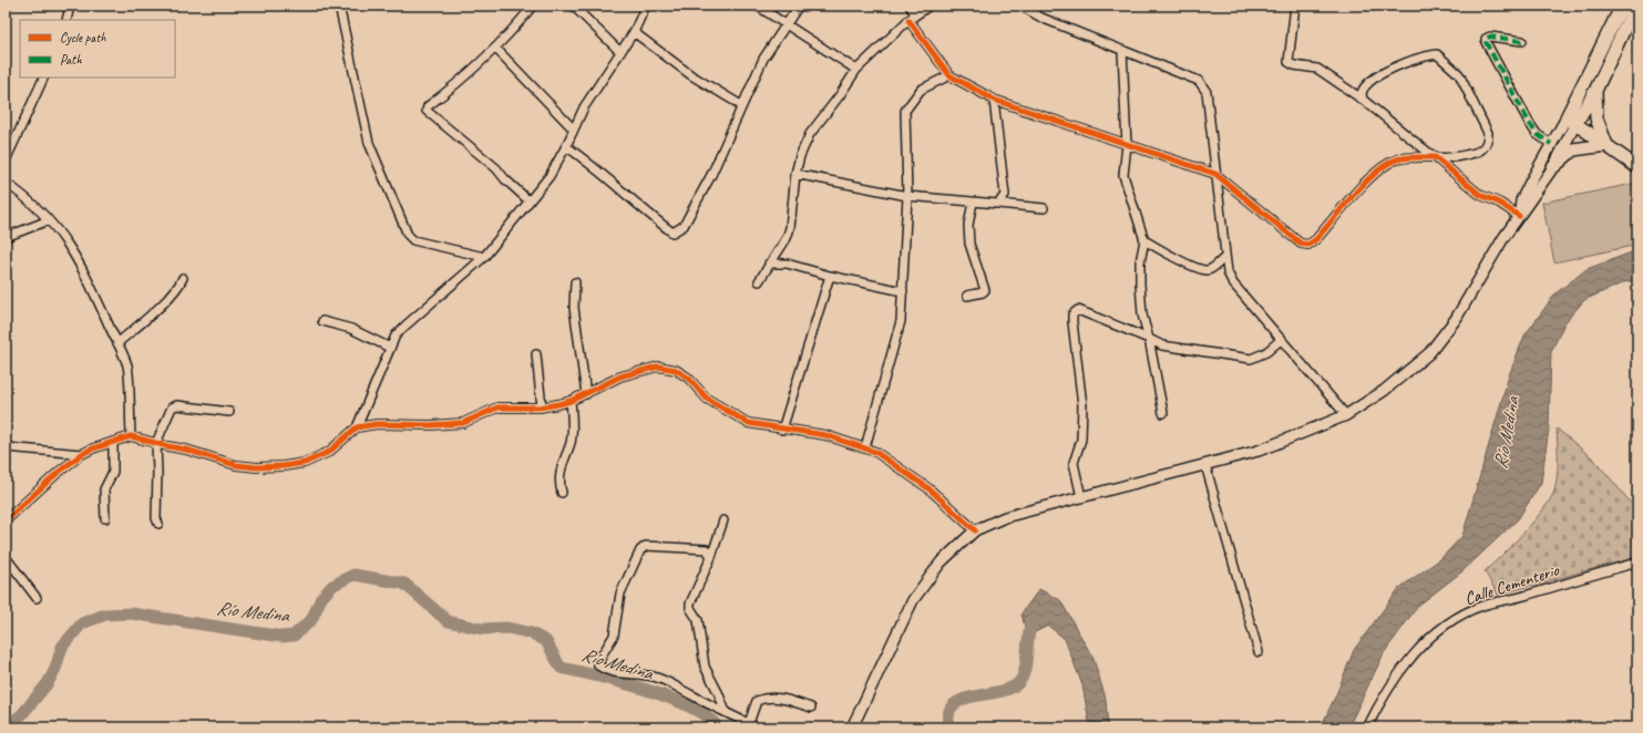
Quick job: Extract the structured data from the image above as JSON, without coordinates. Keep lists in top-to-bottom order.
{
  "streets": {
    "street": ["Calle Cementerio"]
  },
  "water": ["Río Medina"],
  "legend": ["Cycle path", "Path"]
}
